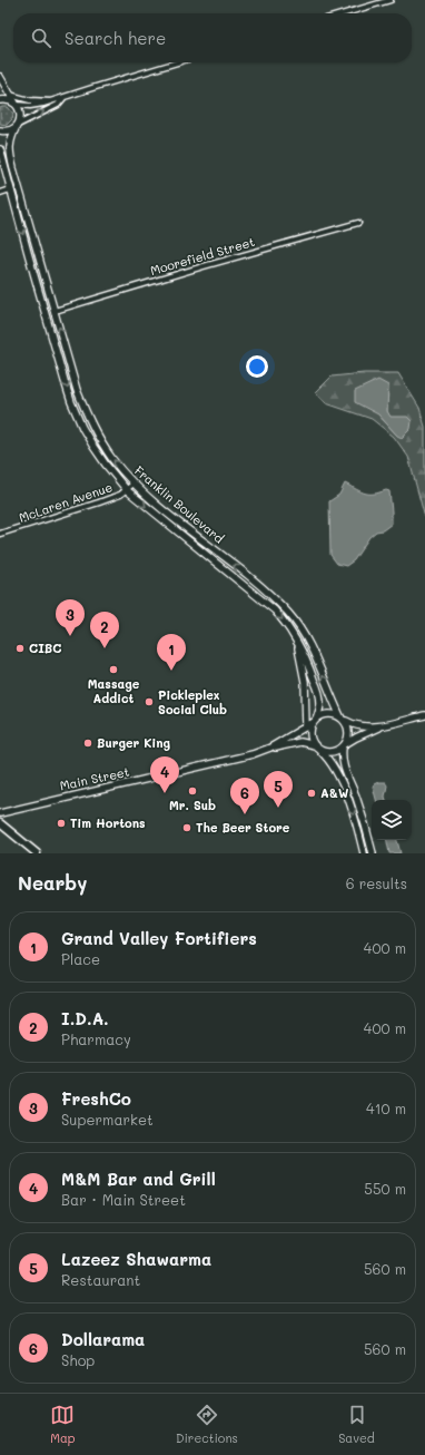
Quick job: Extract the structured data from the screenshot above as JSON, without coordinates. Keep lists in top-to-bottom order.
{
  "streets": {
    "main road": ["Franklin Boulevard", "Main Street"],
    "street": ["Moorefield Street", "McLaren Avenue"]
  },
  "crossings": [
    ["Moorefield Street", "Franklin Boulevard"],
    ["McLaren Avenue", "Franklin Boulevard"],
    ["Franklin Boulevard", "Main Street"]
  ],
  "places": [
    "CIBC",
    "Massage Addict",
    "Pickleplex Social Club",
    "Burger King",
    "Mr. Sub",
    "A&W",
    "Tim Hortons",
    "The Beer Store"
  ],
  "page": {
    "search": "Search here",
    "pins": [
      "3",
      "2",
      "1",
      "4",
      "5",
      "6"
    ],
    "heading": ["Nearby", "6 results"],
    "list": [
      {
        "mark": "1",
        "name": "Grand Valley Fortifiers",
        "note": "Place",
        "value": "400 m"
      },
      {
        "mark": "2",
        "name": "I.D.A.",
        "note": "Pharmacy",
        "value": "400 m"
      },
      {
        "mark": "3",
        "name": "FreshCo",
        "note": "Supermarket",
        "value": "410 m"
      },
      {
        "mark": "4",
        "name": "M&M Bar and Grill",
        "note": "Bar · Main Street",
        "value": "550 m"
      },
      {
        "mark": "5",
        "name": "Lazeez Shawarma",
        "note": "Restaurant",
        "value": "560 m"
      },
      {
        "mark": "6",
        "name": "Dollarama",
        "note": "Shop",
        "value": "560 m"
      }
    ],
    "nav": ["Map", "Directions", "Saved"]
  }
}
